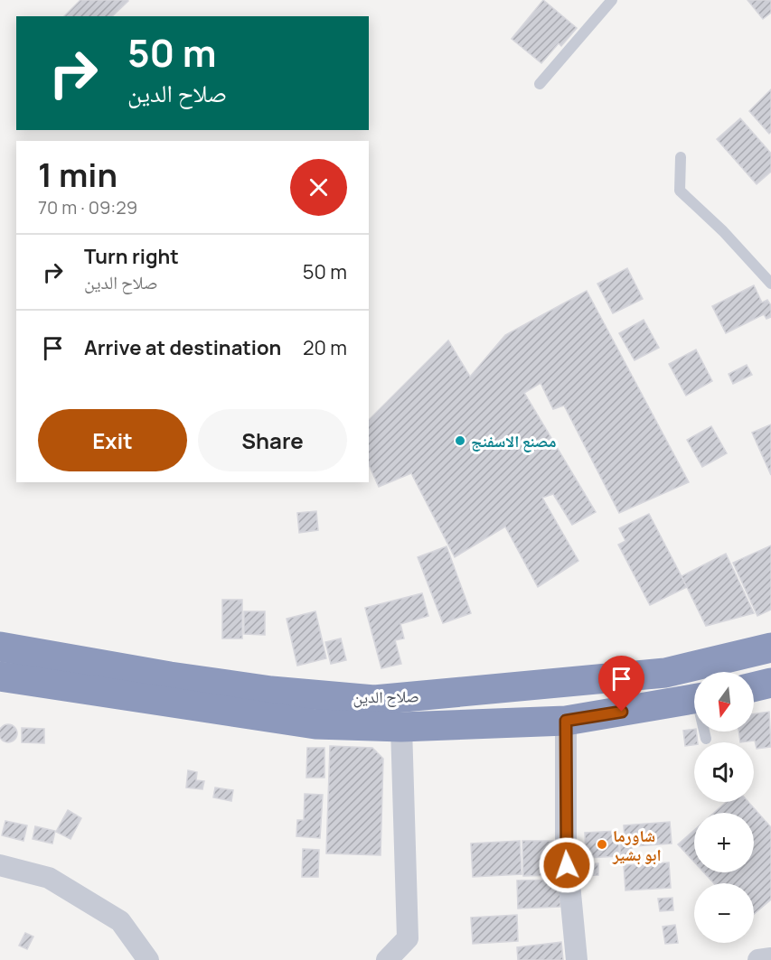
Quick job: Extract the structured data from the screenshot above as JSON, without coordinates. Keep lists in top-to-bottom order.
{
  "streets": {
    "highway": ["صلاح الدين"]
  },
  "places": ["مصنع الاسفنج", "شاورما ابو بشير"],
  "north": "bottom",
  "page": {
    "turn": ["50 m", "صلاح الدين"],
    "heading": ["1 min", "70 m · 09:29"],
    "list": [
      {
        "name": "Turn right",
        "note": "صلاح الدين",
        "value": "50 m"
      },
      {
        "name": "Arrive at destination",
        "value": "20 m"
      }
    ],
    "buttons": ["Exit", "Share"],
    "map_buttons": ["+", "−"]
  }
}
